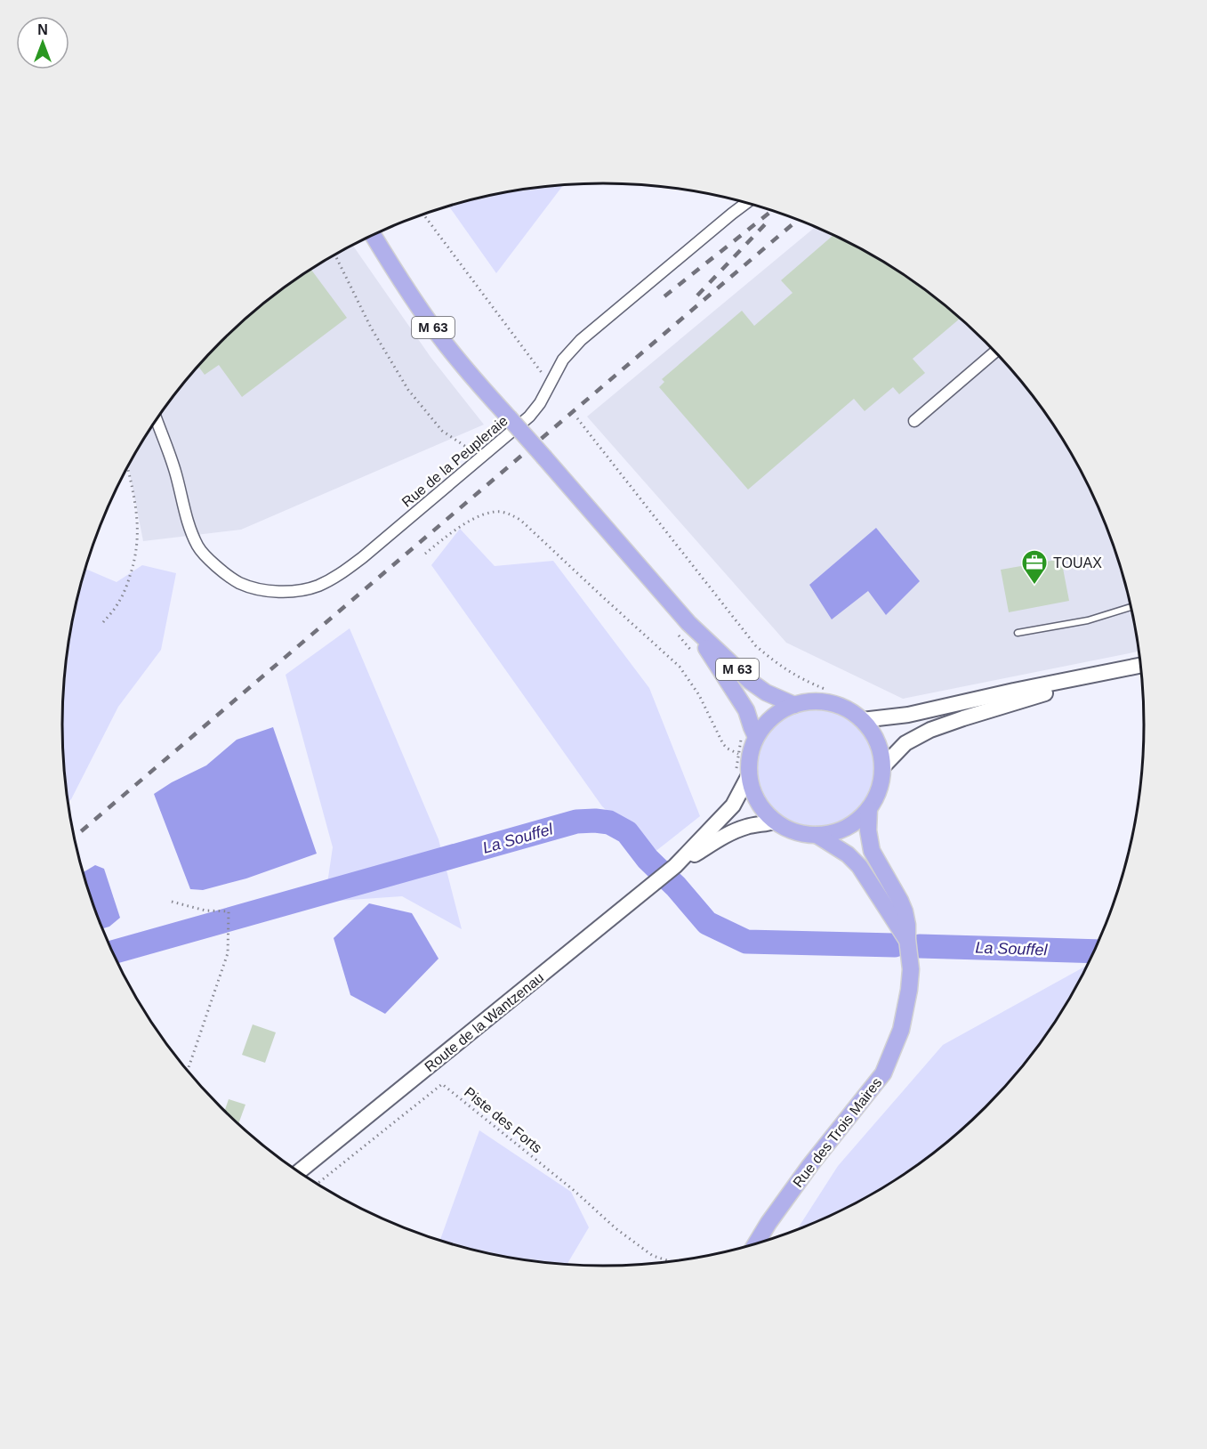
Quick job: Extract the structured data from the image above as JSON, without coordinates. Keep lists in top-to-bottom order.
{
  "streets": {
    "main road": ["M 63", "Route de la Wantzenau", "Rue des Trois Maires"],
    "street": ["Rue de la Peupleraie"],
    "path": ["Piste des Forts"]
  },
  "crossings": [
    ["M 63", "Route de la Wantzenau"],
    ["M 63", "Rue des Trois Maires"],
    ["Route de la Wantzenau", "Rue des Trois Maires"]
  ],
  "water": ["La Souffel"],
  "places": {
    "office": ["TOUAX"]
  },
  "north": "top"
}
